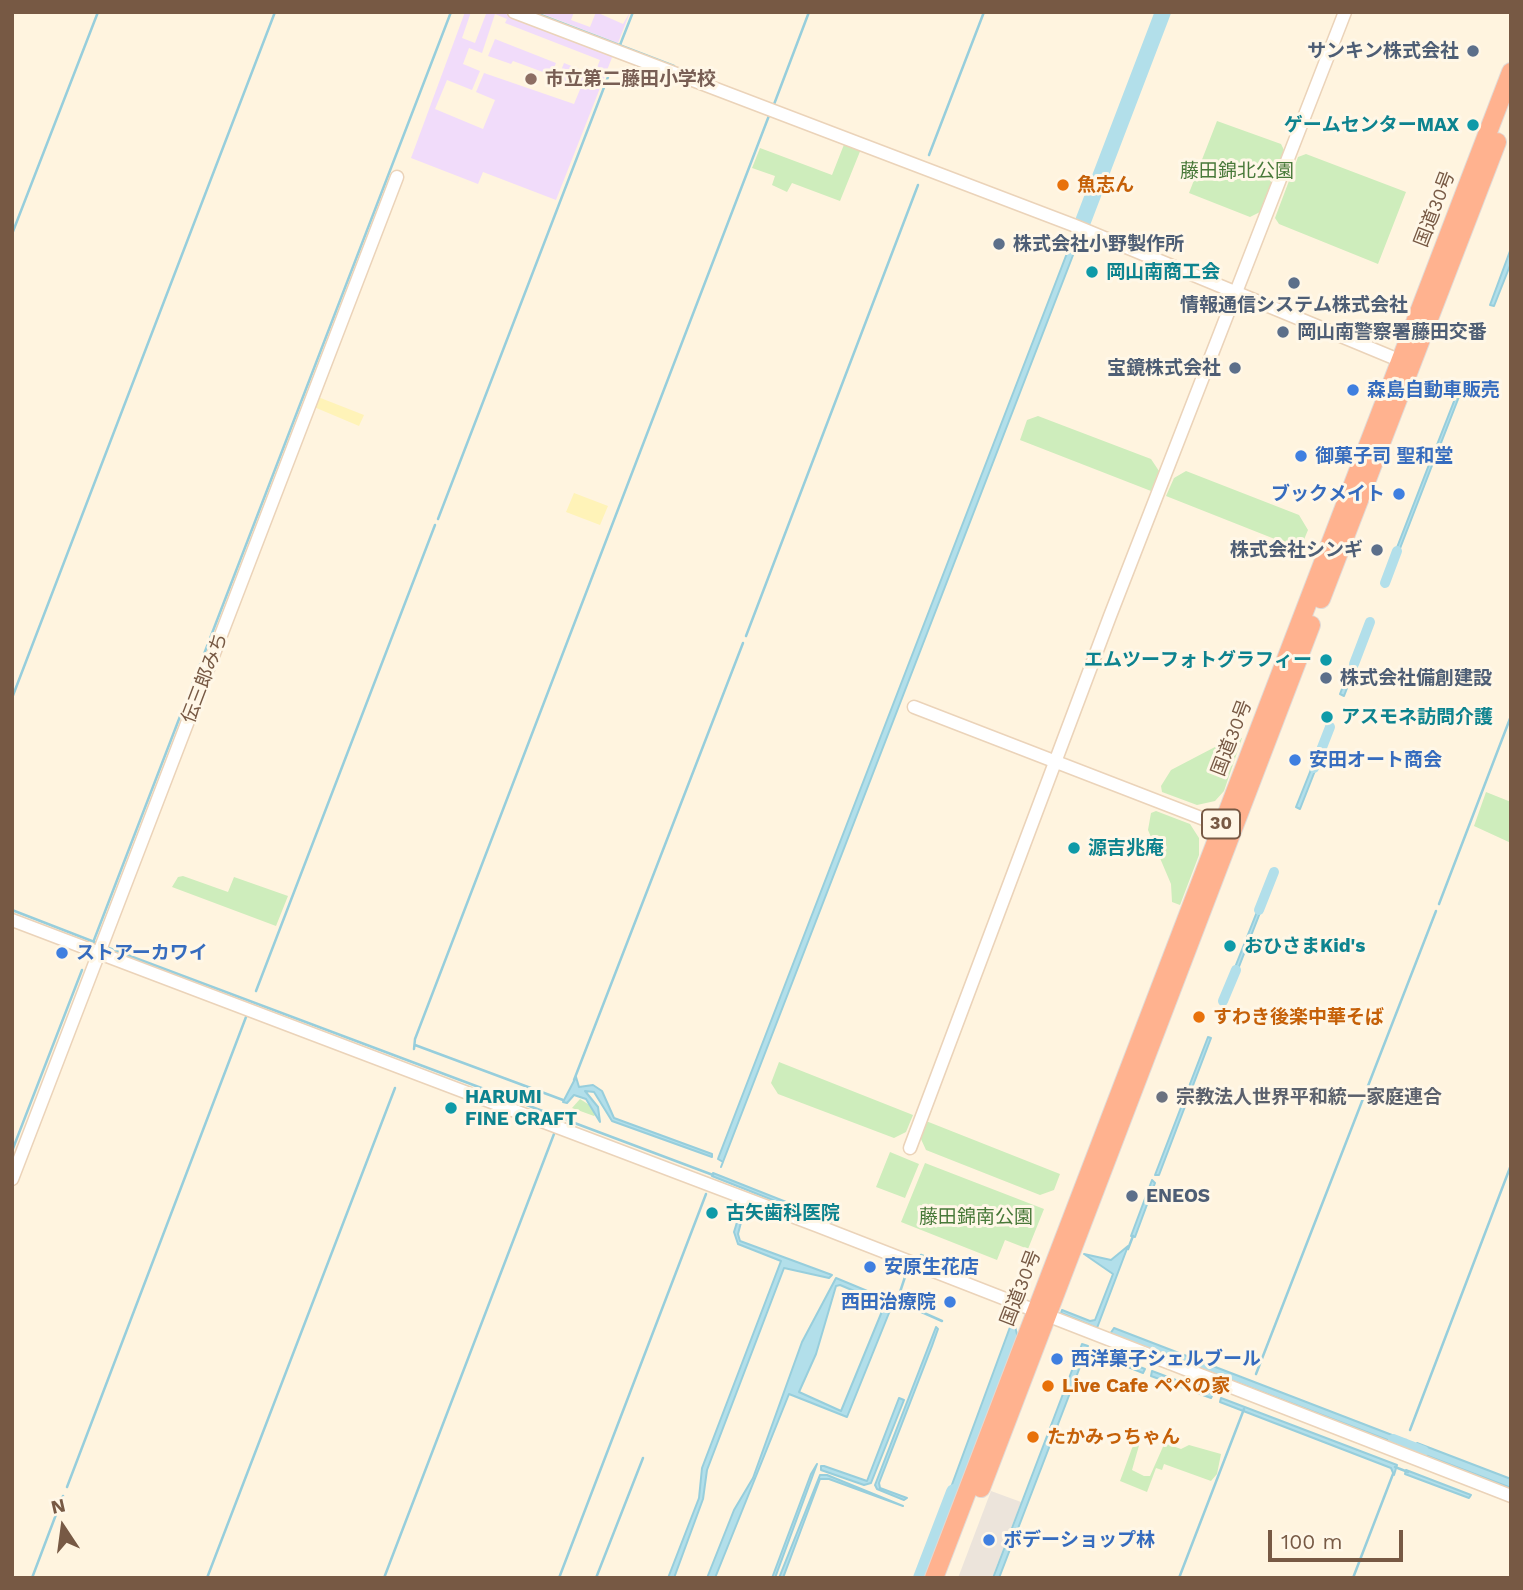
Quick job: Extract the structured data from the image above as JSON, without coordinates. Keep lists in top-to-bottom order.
{
  "streets": {
    "highway": ["国道30号", "30"],
    "street": ["伝三郎みち"]
  },
  "parks": ["藤田錦北公園", "藤田錦南公園"],
  "places": [
    "サンキン株式会社",
    "市立第二藤田小学校",
    "ゲームセンターMAX",
    "魚志ん",
    "株式会社小野製作所",
    "岡山南商工会",
    "情報通信システム株式会社",
    "岡山南警察署藤田交番",
    "宝鏡株式会社",
    "森島自動車販売",
    "御菓子司 聖和堂",
    "ブックメイト",
    "株式会社シンギ",
    "エムツーフォトグラフィー",
    "株式会社備創建設",
    "アスモネ訪問介護",
    "安田オート商会",
    "源吉兆庵",
    "おひさまKid's",
    "ストアーカワイ",
    "すわき後楽中華そば",
    "宗教法人世界平和統一家庭連合",
    "HARUMI FINE CRAFT",
    "ENEOS",
    "古矢歯科医院",
    "安原生花店",
    "西田治療院",
    "西洋菓子シェルブール",
    "Live Cafe ペペの家",
    "たかみっちゃん",
    "ボデーショップ林"
  ],
  "scale_bar": "100 m",
  "north": "top"
}
